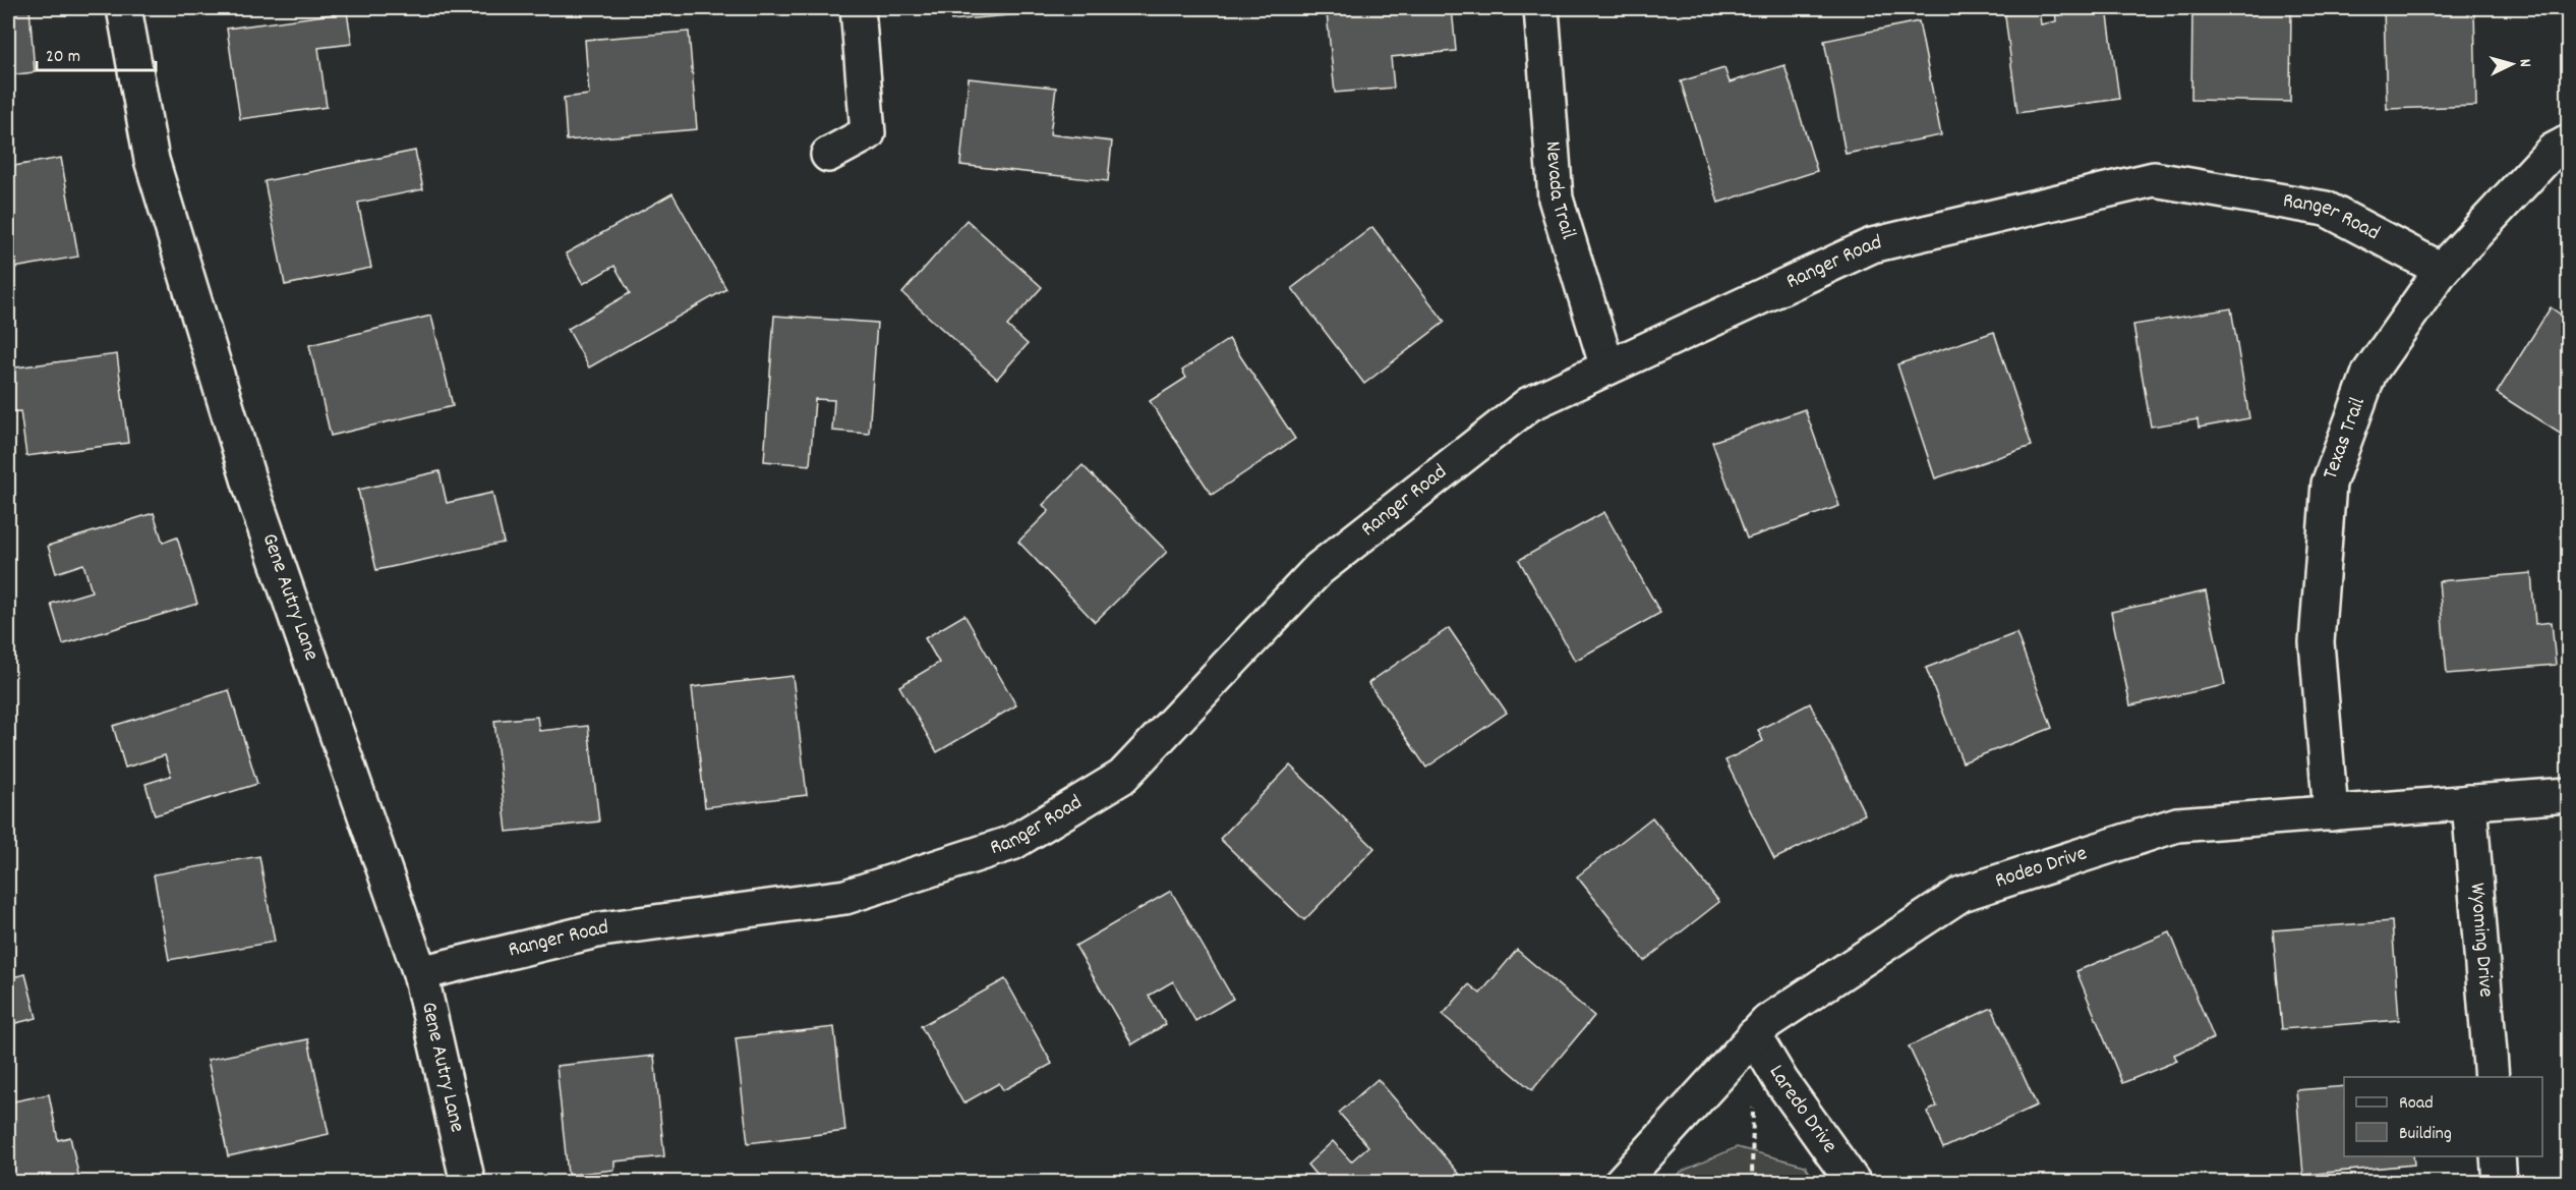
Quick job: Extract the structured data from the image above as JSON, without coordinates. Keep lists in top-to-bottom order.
{
  "streets": {
    "street": [
      "Nevada Trail",
      "Ranger Road",
      "Texas Trail",
      "Gene Autry Lane",
      "Rodeo Drive",
      "Wyoming Drive",
      "Laredo Drive"
    ]
  },
  "crossings": [
    ["Nevada Trail", "Ranger Road"],
    ["Ranger Road", "Texas Trail"],
    ["Ranger Road", "Gene Autry Lane"],
    ["Texas Trail", "Rodeo Drive"],
    ["Rodeo Drive", "Wyoming Drive"],
    ["Rodeo Drive", "Laredo Drive"]
  ],
  "legend": ["Road", "Building"],
  "scale_bar": "20 m",
  "north": "right"
}
